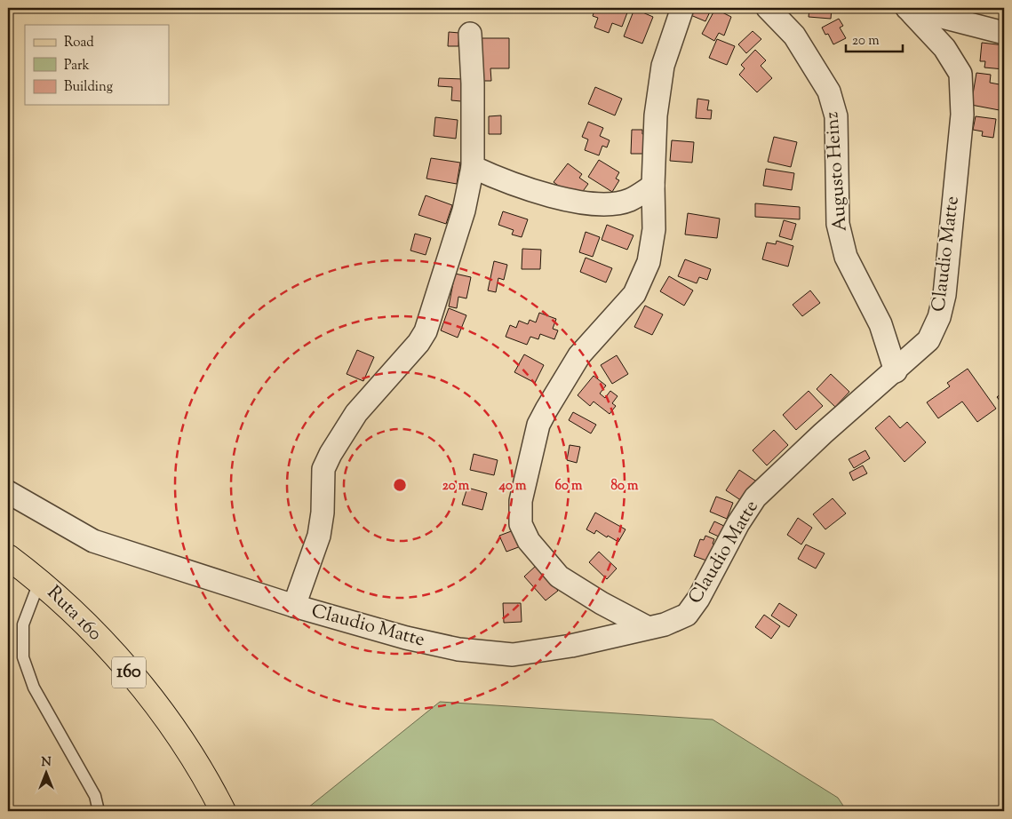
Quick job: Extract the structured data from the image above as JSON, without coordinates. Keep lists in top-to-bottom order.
{
  "streets": {
    "main road": ["Ruta 160", "160"],
    "street": ["Augusto Heinz", "Claudio Matte"]
  },
  "crossings": [
    ["Augusto Heinz", "Claudio Matte"]
  ],
  "legend": ["Road", "Park", "Building"],
  "scale_bar": "20 m",
  "north": "top",
  "rings": [
    "20 m",
    "40 m",
    "60 m",
    "80 m"
  ]
}
